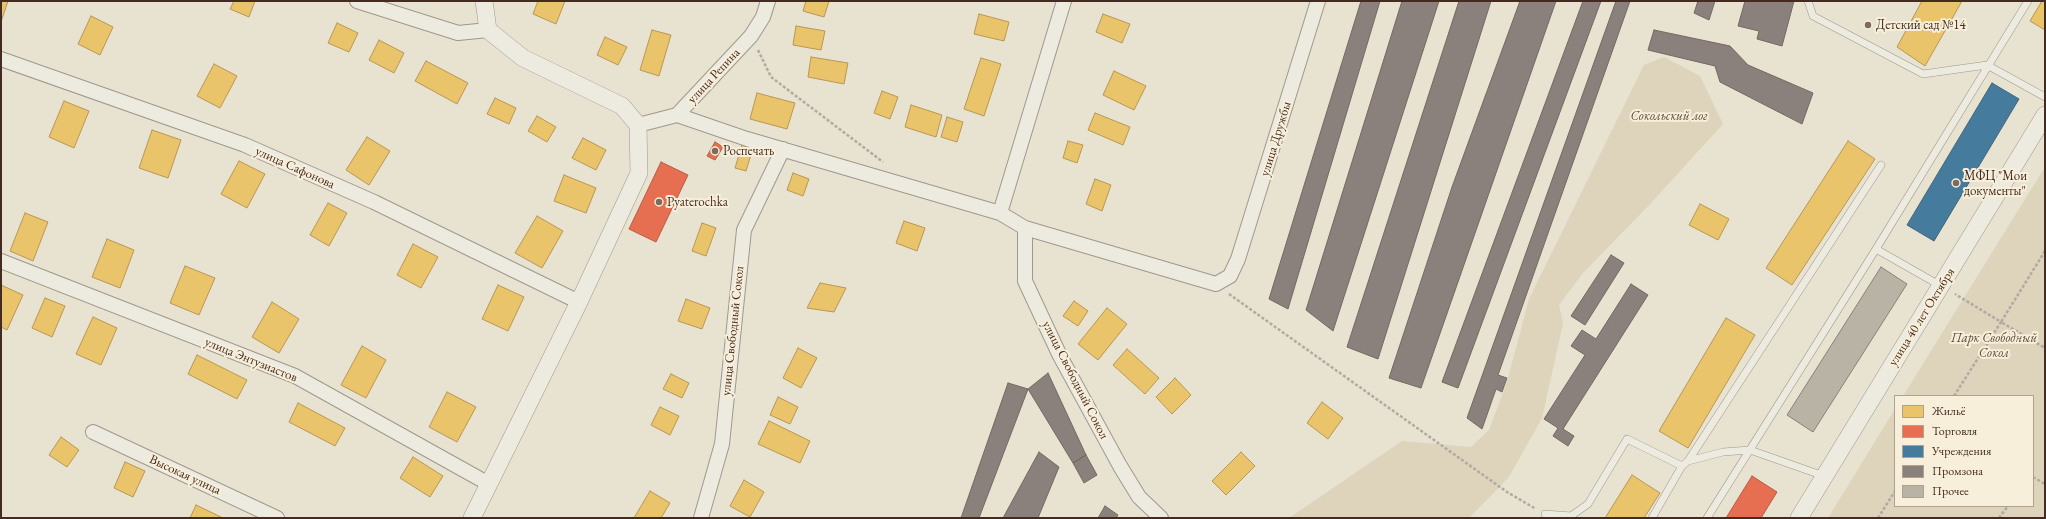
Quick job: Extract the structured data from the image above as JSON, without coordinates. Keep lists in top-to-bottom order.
{
  "streets": {
    "street": [
      "улица Репина",
      "улица Дружбы",
      "улица Сафонова",
      "улица 40 лет Октября",
      "улица Свободный Сокол",
      "улица Энтузиастов",
      "Высокая улица"
    ]
  },
  "parks": ["Сокольский лог", "Парк Свободный Сокол"],
  "places": [
    "Детский сад №14",
    "Роспечать",
    "МФЦ \"Мои документы\"",
    "Pyaterochka"
  ],
  "legend": [
    "Жильё",
    "Торговля",
    "Учреждения",
    "Промзона",
    "Прочее"
  ]
}
